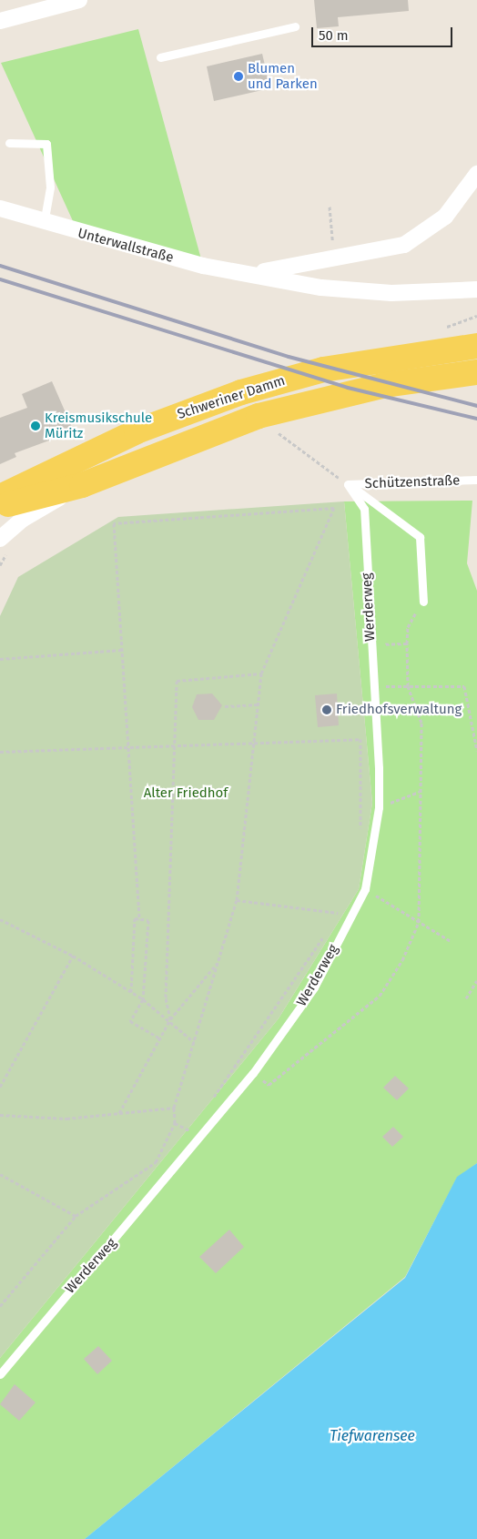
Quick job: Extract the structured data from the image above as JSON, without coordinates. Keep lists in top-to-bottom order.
{
  "streets": {
    "main road": ["Schweriner Damm"],
    "street": ["Unterwallstraße"],
    "lane": ["Schützenstraße", "Werderweg"]
  },
  "crossings": [
    ["Schützenstraße", "Werderweg"]
  ],
  "water": ["Tiefwarensee"],
  "parks": ["Alter Friedhof"],
  "places": ["Blumen und Parken", "Kreismusikschule Müritz", "Friedhofsverwaltung"],
  "scale_bar": "50 m"
}
